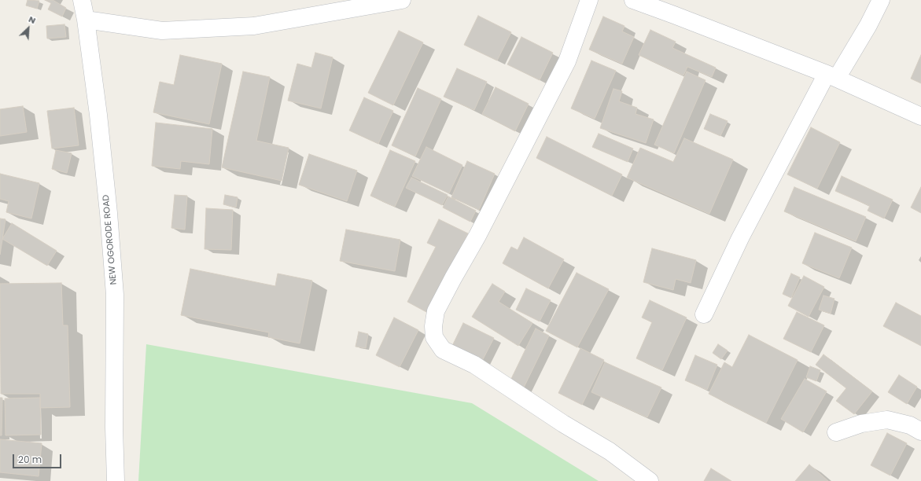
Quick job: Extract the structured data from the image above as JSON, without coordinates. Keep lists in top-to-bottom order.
{
  "streets": {
    "street": ["NEW OGORODE ROAD"]
  },
  "scale_bar": "20 m",
  "north": "top right"
}
